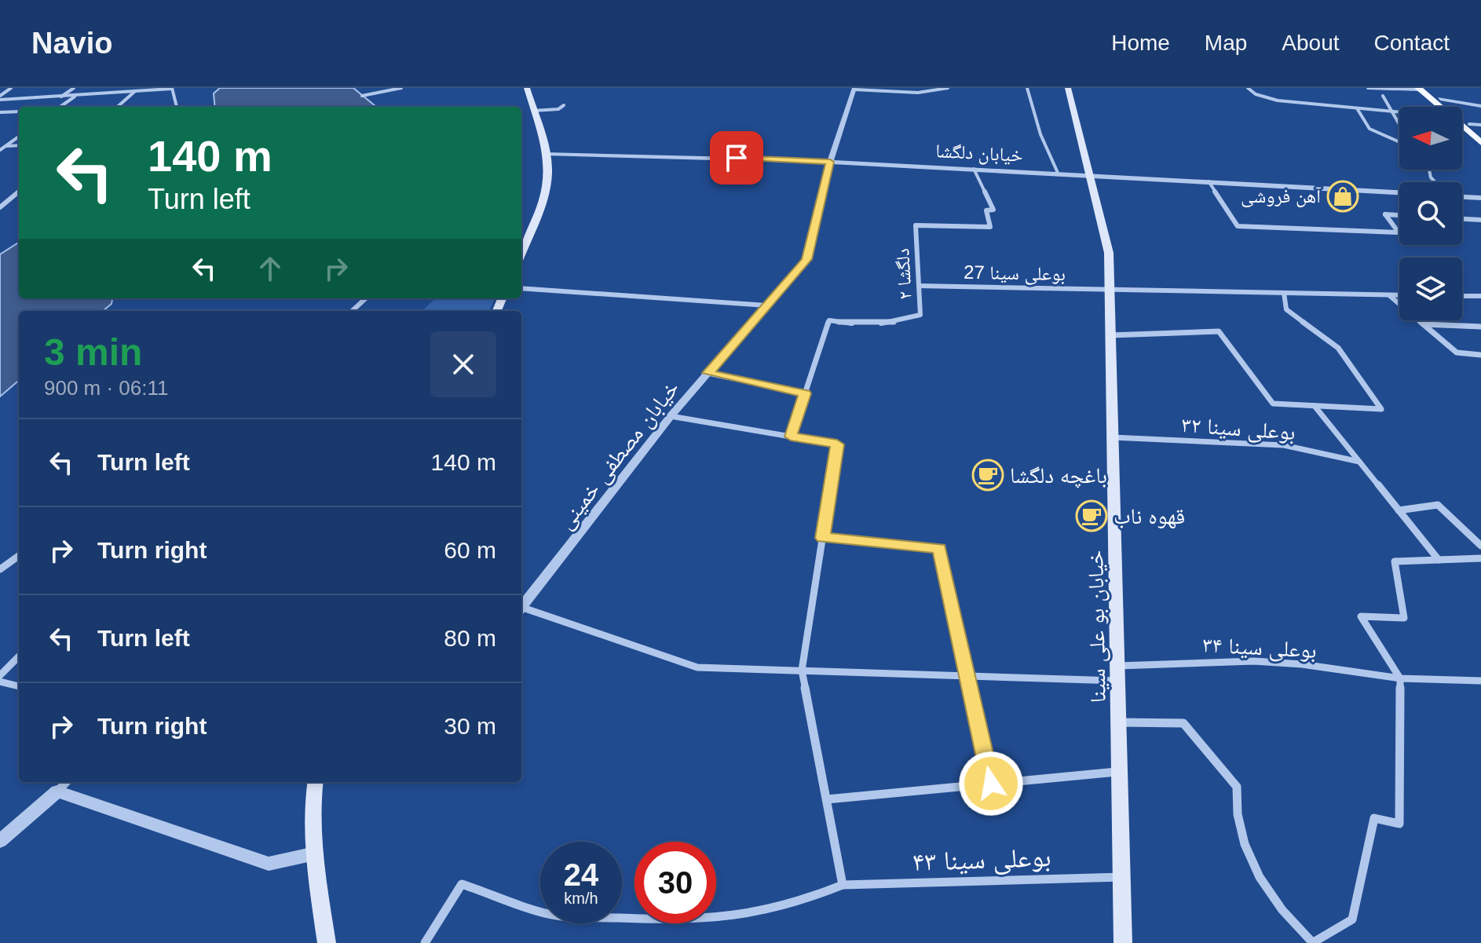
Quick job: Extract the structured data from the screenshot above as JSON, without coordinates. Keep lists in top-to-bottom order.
{
  "streets": {
    "main road": ["خیابان بو علی سینا"],
    "street": [
      "خیابان دلگشا",
      "بوعلی سینا 27",
      "دلگشا ۲",
      "بوعلی سینا ۳۲",
      "خیابان مصطفی خمینی",
      "بوعلی سینا ۳۴",
      "بوعلی سینا ۴۳"
    ]
  },
  "crossings": [
    ["خیابان دلگشا", "دلگشا ۲"],
    ["خیابان دلگشا", "خیابان مصطفی خمینی"],
    ["خیابان دلگشا", "خیابان بو علی سینا"],
    ["بوعلی سینا 27", "دلگشا ۲"],
    ["بوعلی سینا 27", "خیابان بو علی سینا"],
    ["بوعلی سینا ۳۲", "خیابان بو علی سینا"],
    ["خیابان بو علی سینا", "بوعلی سینا ۳۴"],
    ["خیابان بو علی سینا", "بوعلی سینا ۴۳"]
  ],
  "places": {
    "shop": ["آهن فروشی"],
    "cafe": ["باغچه دلگشا", "قهوه ناب"]
  },
  "north": "left",
  "page": {
    "header": "Navio",
    "nav": [
      "Home",
      "Map",
      "About",
      "Contact"
    ],
    "turn": ["140 m", "Turn left"],
    "heading": ["3 min", "900 m · 06:11"],
    "list": [
      {
        "name": "Turn left",
        "value": "140 m"
      },
      {
        "name": "Turn right",
        "value": "60 m"
      },
      {
        "name": "Turn left",
        "value": "80 m"
      },
      {
        "name": "Turn right",
        "value": "30 m"
      }
    ],
    "speed": "24 km/h",
    "limit": "30"
  }
}
